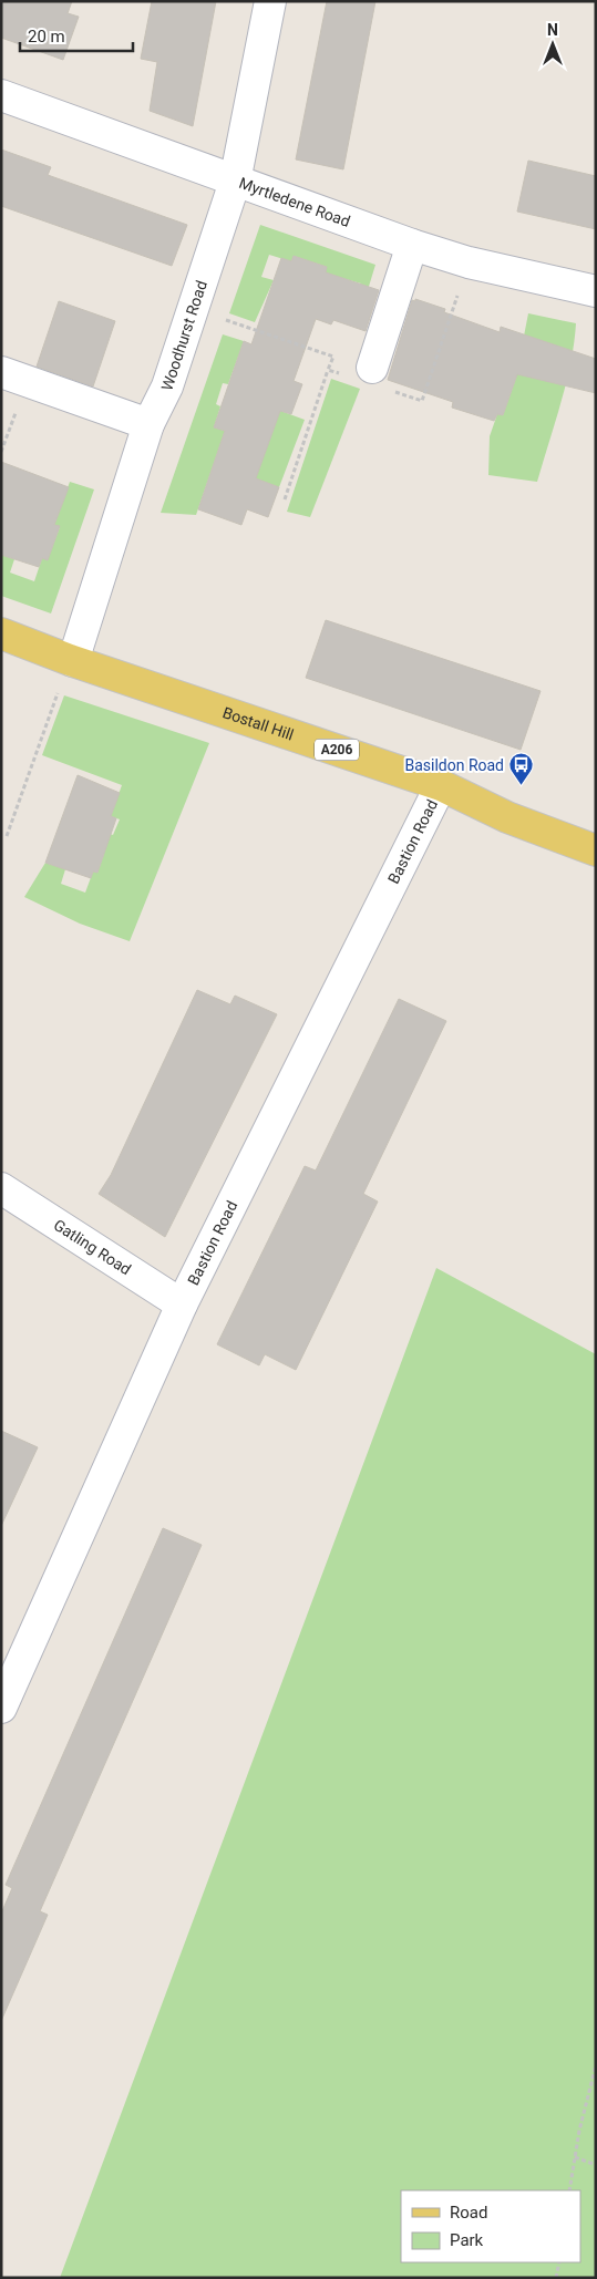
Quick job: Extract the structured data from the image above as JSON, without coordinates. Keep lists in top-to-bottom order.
{
  "streets": {
    "main road": ["Bostall Hill", "A206"],
    "street": [
      "Myrtledene Road",
      "Woodhurst Road",
      "Bastion Road",
      "Gatling Road"
    ]
  },
  "crossings": [
    ["Myrtledene Road", "Woodhurst Road"],
    ["Woodhurst Road", "Bostall Hill"],
    ["Woodhurst Road", "A206"],
    ["Bostall Hill", "A206"],
    ["Bostall Hill", "Bastion Road"],
    ["Bastion Road", "Gatling Road"]
  ],
  "places": {
    "bus stop": ["Basildon Road"]
  },
  "legend": ["Road", "Park"],
  "scale_bar": "20 m",
  "north": "top"
}
